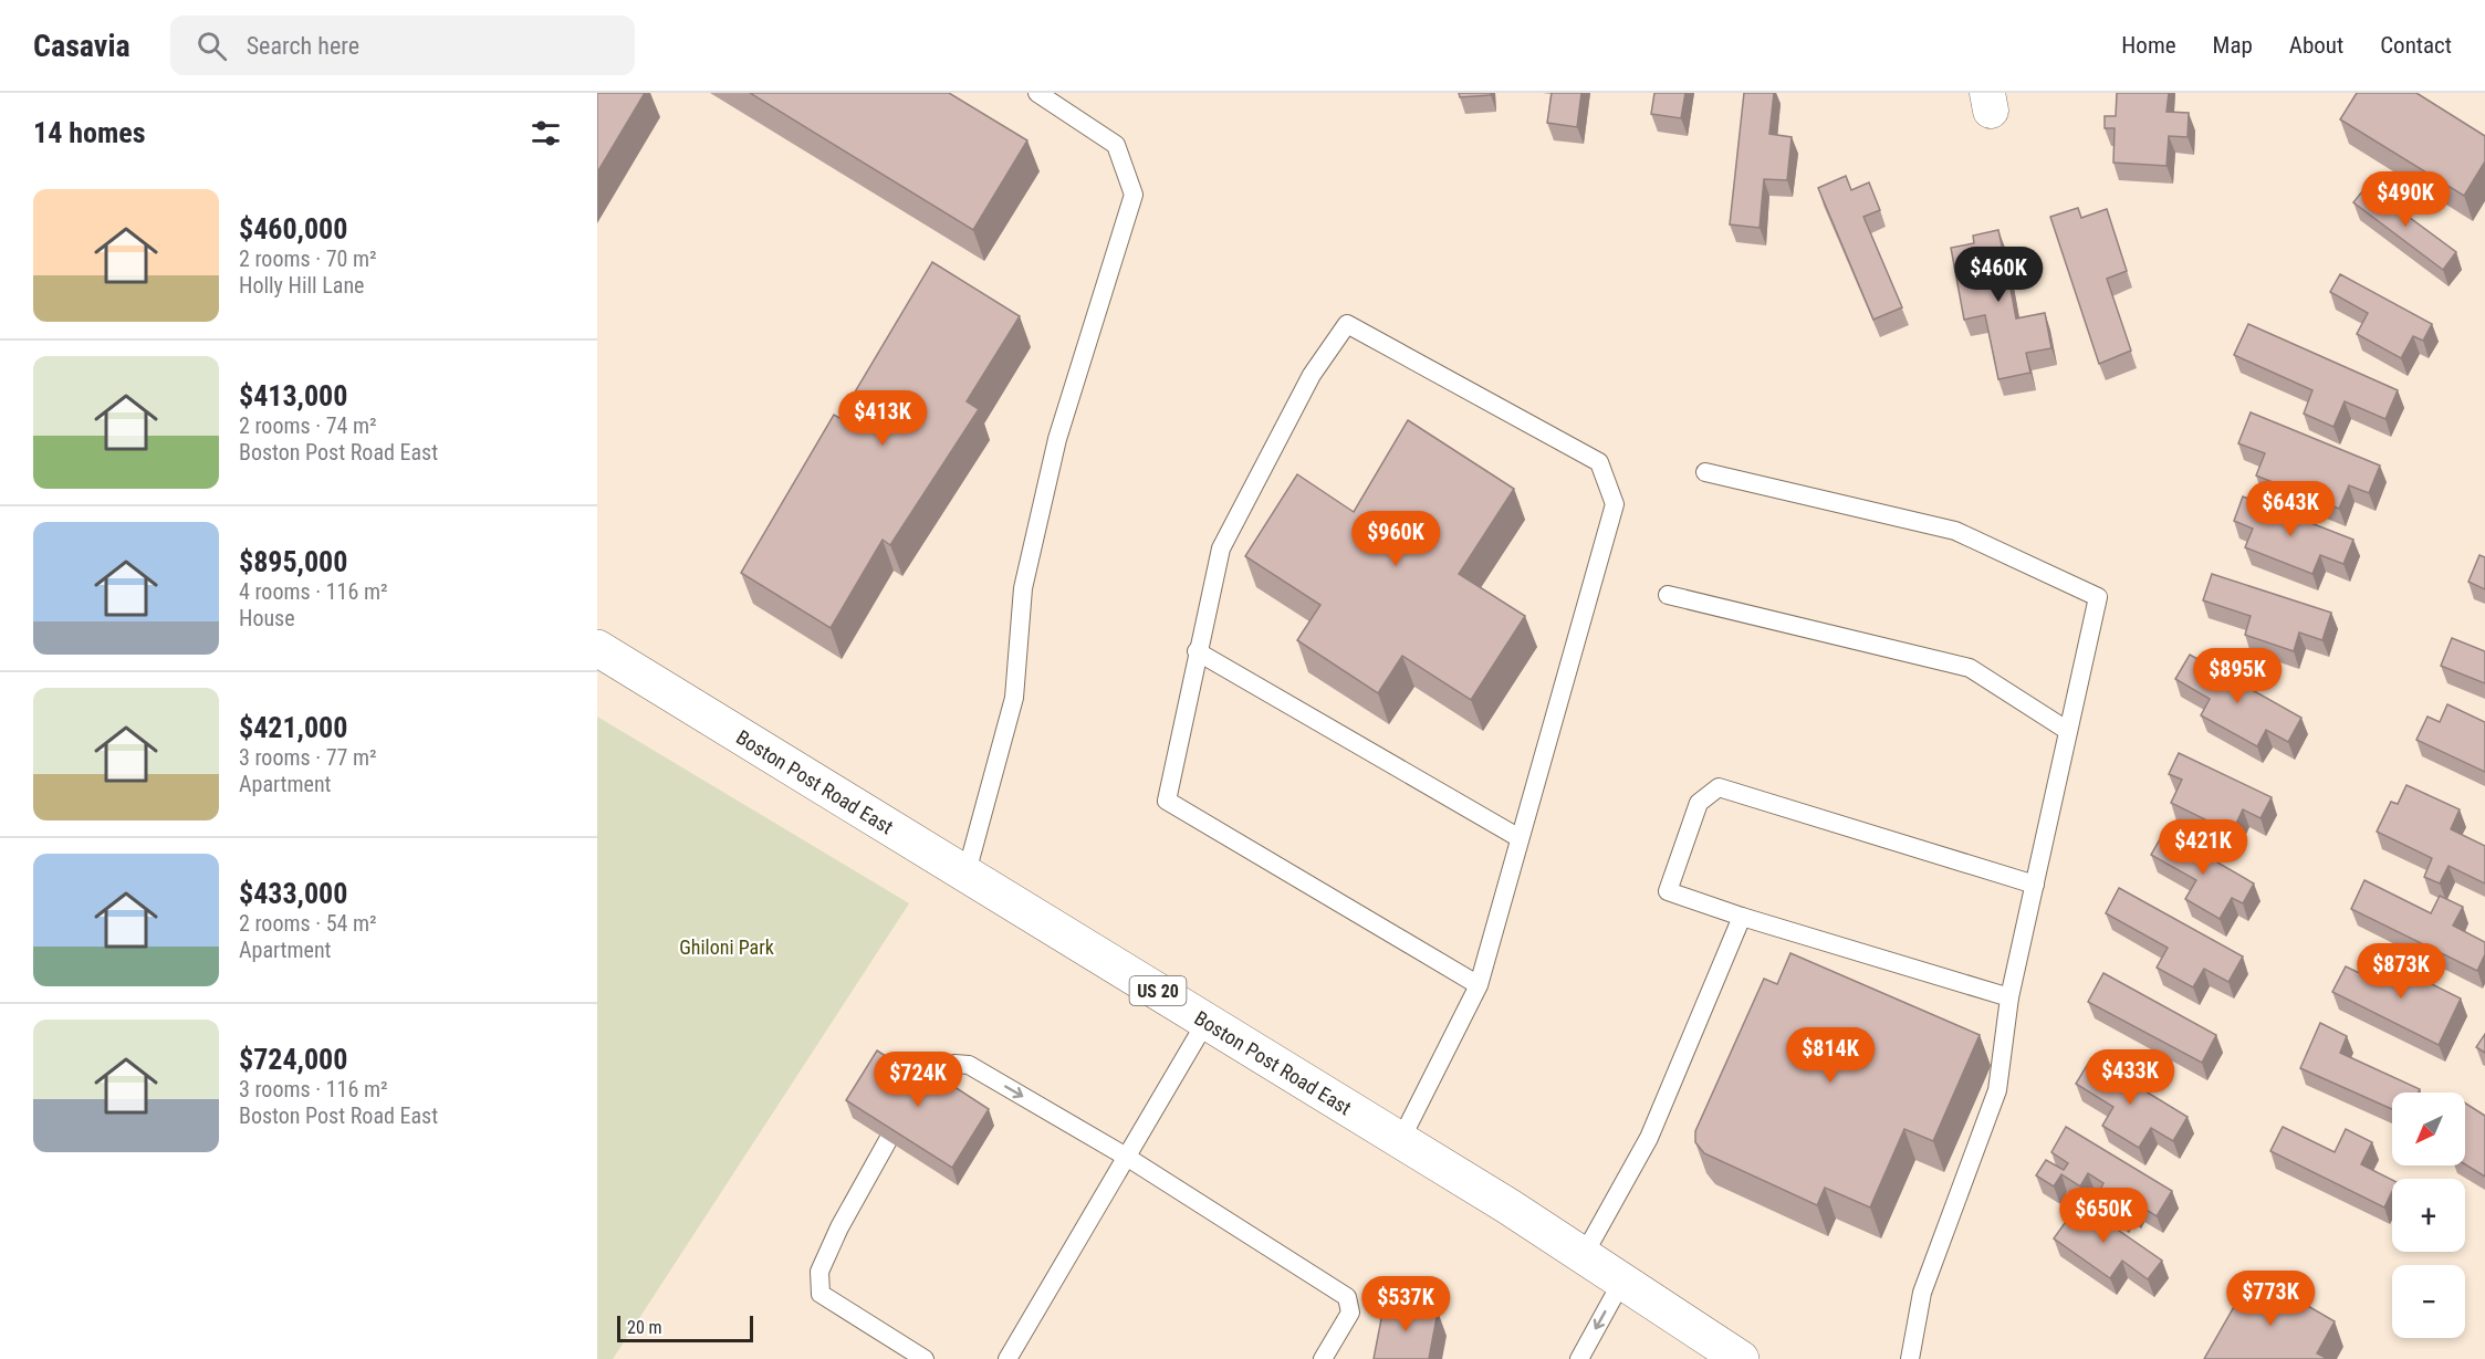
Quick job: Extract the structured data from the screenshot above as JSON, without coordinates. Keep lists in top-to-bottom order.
{
  "streets": {
    "main road": ["Boston Post Road East", "US 20"]
  },
  "parks": ["Ghiloni Park"],
  "scale_bar": "20 m",
  "north": "bottom left",
  "page": {
    "header": "Casavia",
    "search": "Search here",
    "nav": [
      "Home",
      "Map",
      "About",
      "Contact"
    ],
    "heading": "14 homes",
    "price": [
      "$490K",
      "$460K",
      "$413K",
      "$643K",
      "$960K",
      "$895K",
      "$421K",
      "$873K",
      "$814K",
      "$433K",
      "$724K",
      "$650K",
      "$773K",
      "$537K"
    ],
    "list": [
      {
        "name": "$460,000",
        "note": "2 rooms · 70 m² · Holly Hill Lane"
      },
      {
        "name": "$413,000",
        "note": "2 rooms · 74 m² · Boston Post Road East"
      },
      {
        "name": "$895,000",
        "note": "4 rooms · 116 m² · House"
      },
      {
        "name": "$421,000",
        "note": "3 rooms · 77 m² · Apartment"
      },
      {
        "name": "$433,000",
        "note": "2 rooms · 54 m² · Apartment"
      },
      {
        "name": "$724,000",
        "note": "3 rooms · 116 m² · Boston Post Road East"
      }
    ],
    "map_buttons": ["+", "−"],
    "scale": "20 m"
  }
}
